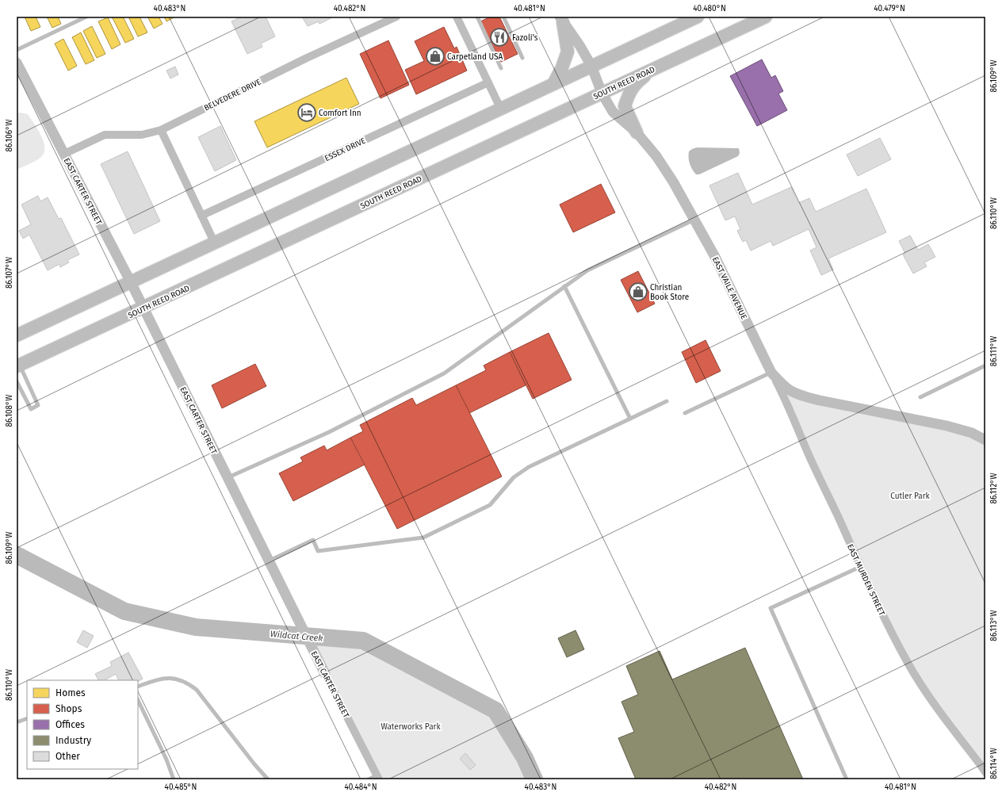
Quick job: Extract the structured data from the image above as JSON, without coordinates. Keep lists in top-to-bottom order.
{
  "streets": {
    "main road": ["SOUTH REED ROAD"],
    "street": [
      "BELVEDERE DRIVE",
      "ESSEX DRIVE",
      "EAST CARTER STREET",
      "EAST VAILE AVENUE",
      "EAST MURDEN STREET"
    ]
  },
  "crossings": [
    ["SOUTH REED ROAD", "EAST CARTER STREET"],
    ["SOUTH REED ROAD", "EAST VAILE AVENUE"],
    ["BELVEDERE DRIVE", "EAST CARTER STREET"],
    ["EAST VAILE AVENUE", "EAST MURDEN STREET"]
  ],
  "water": ["Wildcat Creek"],
  "parks": ["Cutler Park", "Waterworks Park"],
  "places": {
    "restaurant": ["Fazoli's"],
    "shop": ["Carpetland USA", "Christian Book Store"],
    "hotel": ["Comfort Inn"]
  },
  "legend": [
    "Homes",
    "Shops",
    "Offices",
    "Industry",
    "Other"
  ],
  "coordinates": [
    "40.483°N",
    "40.482°N",
    "40.481°N",
    "40.480°N",
    "40.479°N",
    "86.109°W",
    "86.106°W",
    "86.110°W",
    "86.107°W",
    "86.111°W",
    "86.108°W",
    "86.112°W",
    "86.113°W",
    "86.114°W",
    "40.485°N",
    "40.484°N"
  ]
}
